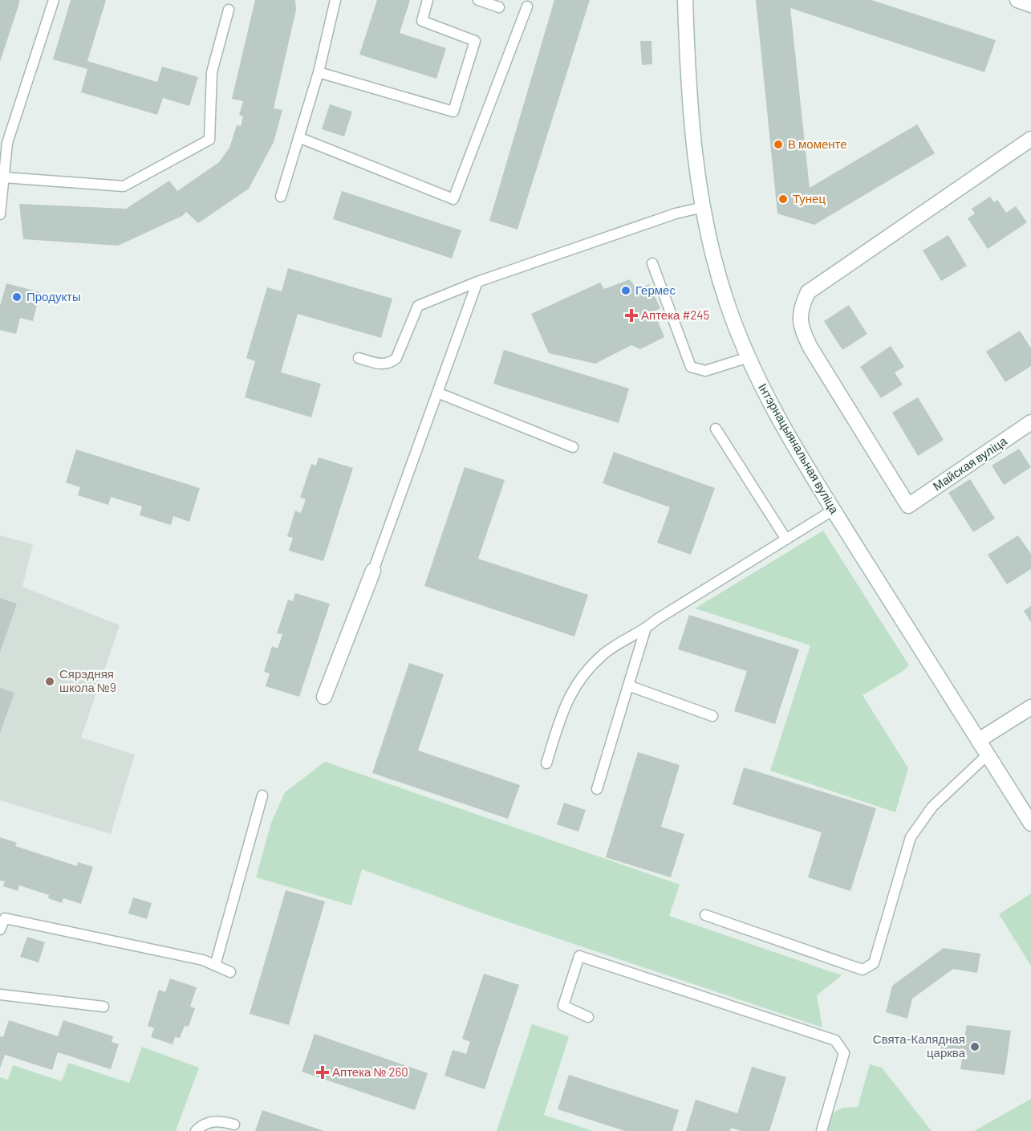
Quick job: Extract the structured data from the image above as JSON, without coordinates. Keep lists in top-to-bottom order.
{
  "streets": {
    "main road": ["Інтэрнацыянальная вуліца", "Майская вуліца"]
  },
  "places": {
    "other": [
      "В моменте",
      "Тунец",
      "Гермес",
      "Продукты",
      "Сярэдняя школа №9",
      "Свята-Калядная царква"
    ],
    "health": ["Аптека #245", "Аптека № 260"]
  }
}
